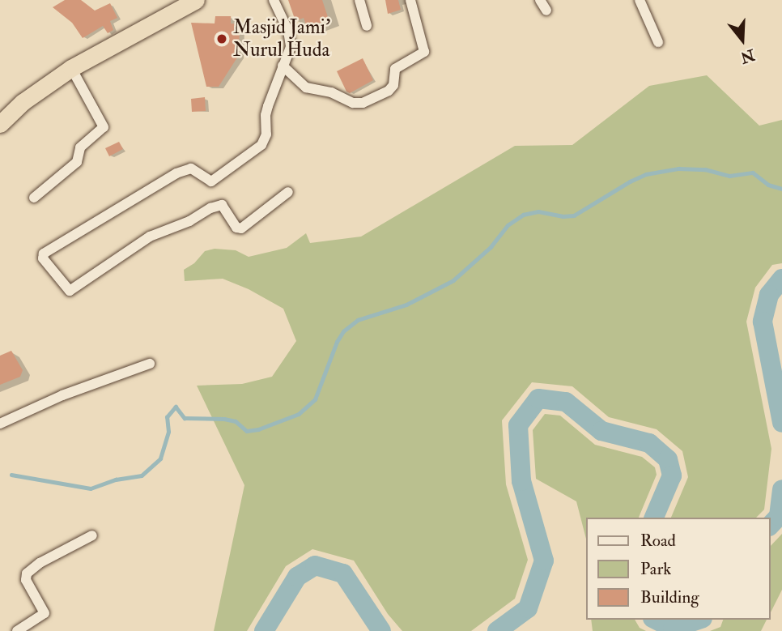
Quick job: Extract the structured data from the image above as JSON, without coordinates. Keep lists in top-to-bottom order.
{
  "places": ["Masjid Jami' Nurul Huda"],
  "legend": ["Road", "Park", "Building"],
  "north": "bottom"
}
